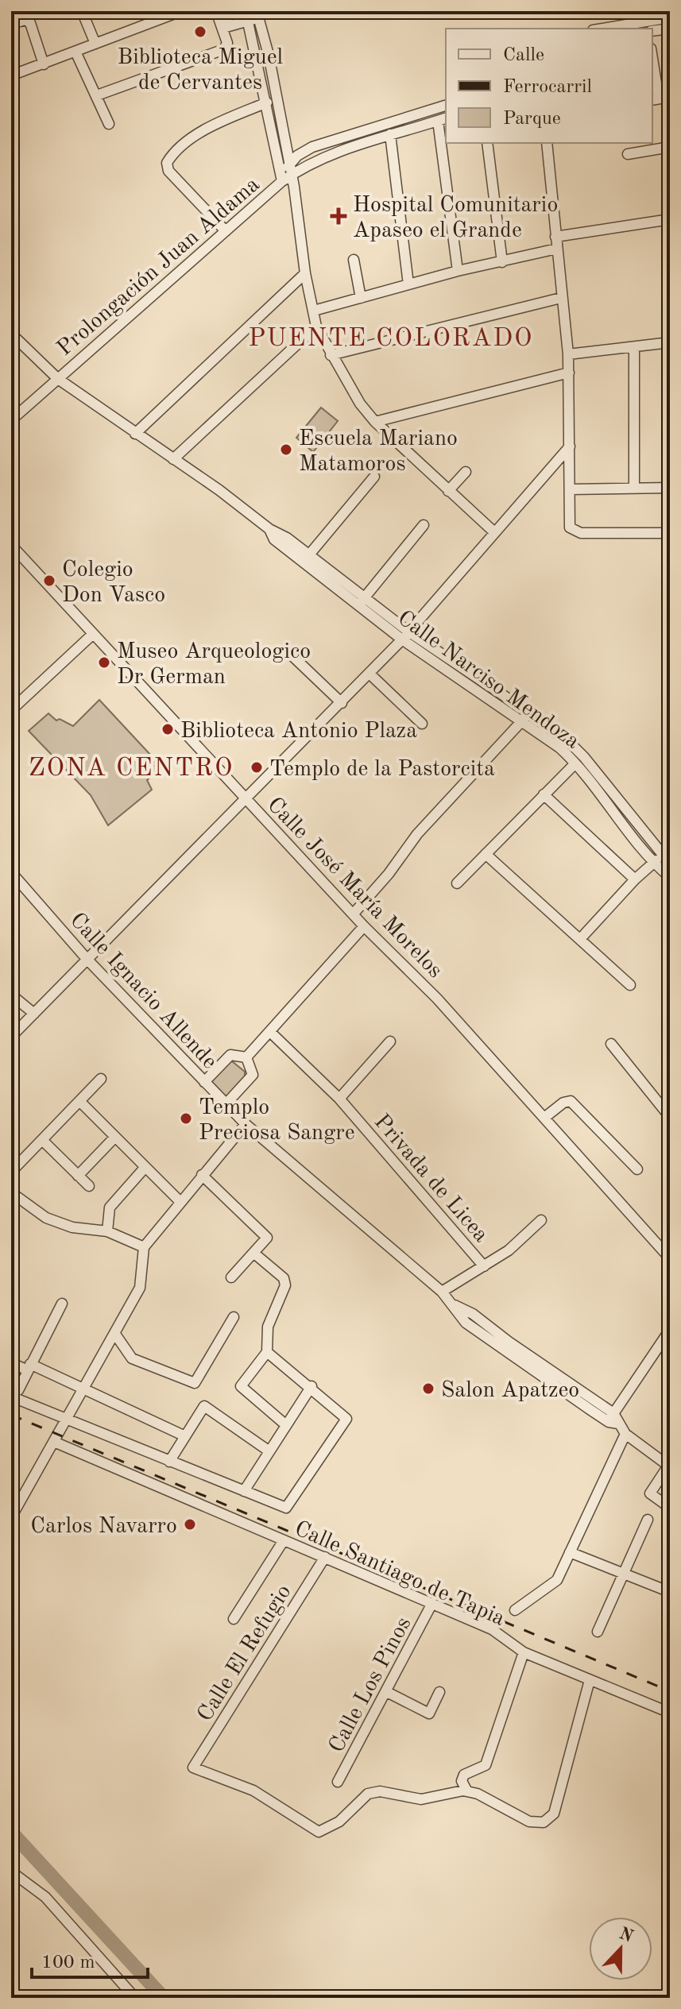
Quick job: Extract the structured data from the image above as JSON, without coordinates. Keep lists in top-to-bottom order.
{
  "streets": {
    "street": [
      "Prolongación Juan Aldama",
      "Calle Narciso Mendoza",
      "Calle José María Morelos",
      "Calle Ignacio Allende",
      "Privada de Licea",
      "Calle Santiago de Tapia",
      "Calle El Refugio",
      "Calle Los Pinos"
    ]
  },
  "crossings": [
    ["Prolongación Juan Aldama", "Calle Narciso Mendoza"],
    ["Calle Santiago de Tapia", "Calle El Refugio"],
    ["Calle Santiago de Tapia", "Calle Los Pinos"]
  ],
  "districts": ["PUENTE COLORADO", "ZONA CENTRO"],
  "places": {
    "other": [
      "Biblioteca Miguel de Cervantes",
      "Escuela Mariano Matamoros",
      "Colegio Don Vasco",
      "Museo Arqueologico Dr German",
      "Biblioteca Antonio Plaza",
      "Templo de la Pastorcita",
      "Templo Preciosa Sangre",
      "Salon Apatzeo",
      "Carlos Navarro"
    ],
    "health": ["Hospital Comunitario Apaseo el Grande"]
  },
  "legend": ["Calle", "Ferrocarril", "Parque"],
  "scale_bar": "100 m",
  "north": "top"
}
